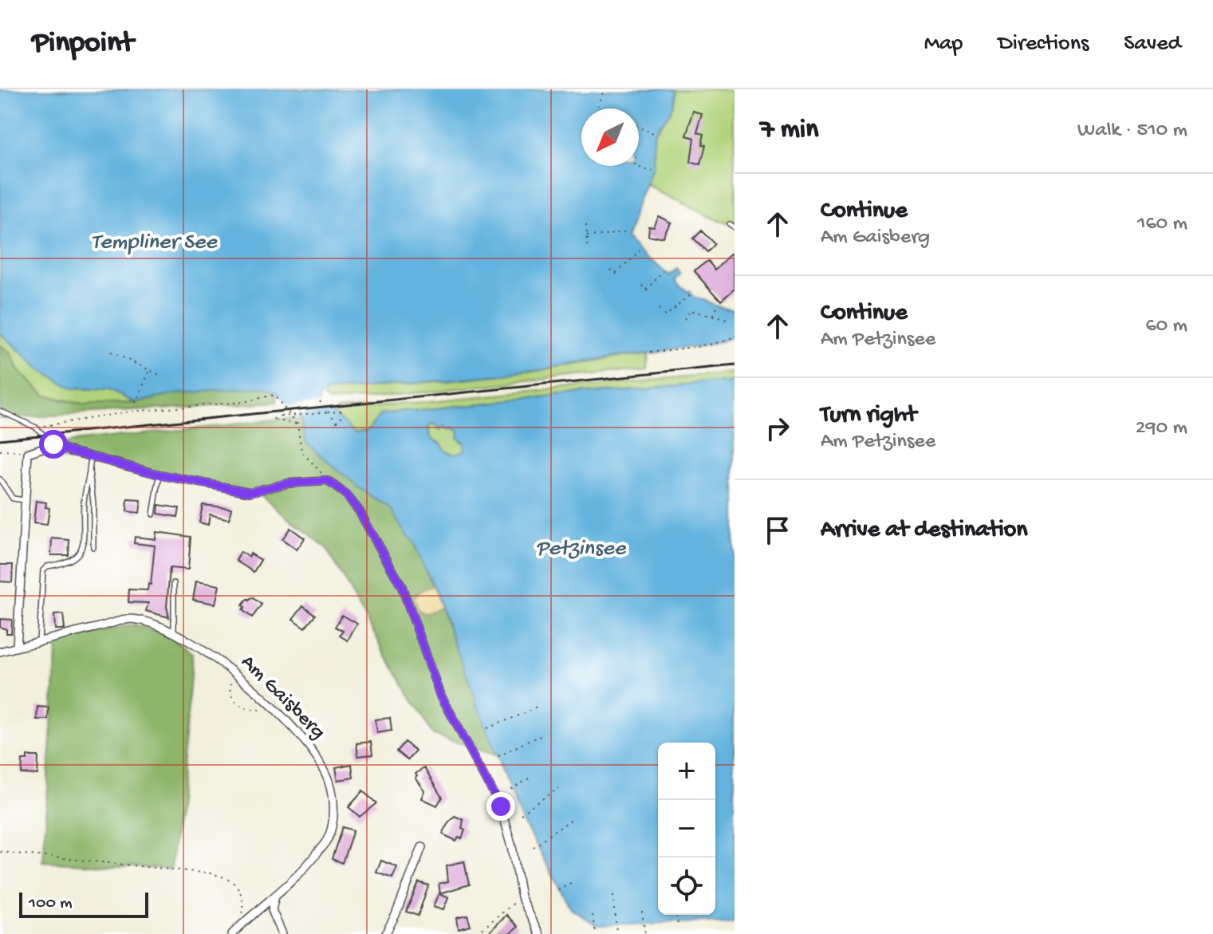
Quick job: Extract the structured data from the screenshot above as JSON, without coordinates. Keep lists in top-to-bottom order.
{
  "streets": {
    "street": ["Am Gaisberg"]
  },
  "water": ["Templiner See", "Petzinsee"],
  "scale_bar": "100 m",
  "north": "bottom left",
  "page": {
    "header": "Pinpoint",
    "nav": ["Map", "Directions", "Saved"],
    "heading": ["7 min", "Walk · 510 m"],
    "list": [
      ["Continue", "Am Gaisberg", "160 m"],
      ["Continue", "Am Petzinsee", "60 m"],
      ["Turn right", "Am Petzinsee", "290 m"],
      "Arrive at destination"
    ],
    "map_buttons": ["+", "−"],
    "scale": "100 m"
  }
}
